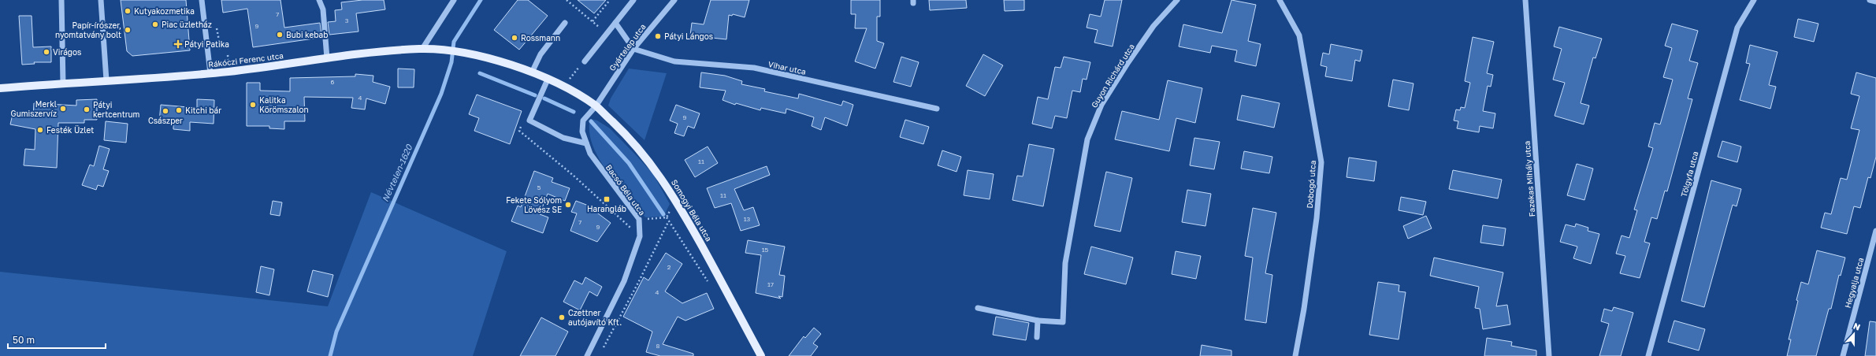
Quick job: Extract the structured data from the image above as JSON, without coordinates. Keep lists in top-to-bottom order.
{
  "streets": {
    "main road": ["Rákóczi Ferenc utca", "Somogyi Béla utca"],
    "street": [
      "Gyártelep utca",
      "Vihar utca",
      "Guyon Richárd utca",
      "Tölgyfa utca",
      "Fazekas Mihály utca",
      "Dobogó utca",
      "Bacsó Béla utca",
      "Hegyalja utca"
    ]
  },
  "crossings": [
    ["Gyártelep utca", "Vihar utca"],
    ["Gyártelep utca", "Bacsó Béla utca"],
    ["Gyártelep utca", "Somogyi Béla utca"],
    ["Rákóczi Ferenc utca", "Somogyi Béla utca"],
    ["Bacsó Béla utca", "Somogyi Béla utca"]
  ],
  "water": ["Névtelen-1620"],
  "places": {
    "other": [
      "Kutyakozmetika",
      "Piac üzletház",
      "Papír-írószer, nyomtatvány bolt",
      "Bubi kebab",
      "Pátyi Lángos",
      "Rossmann",
      "Virágos",
      "Kalitka Körömszalon",
      "Merkl Gumiszervíz",
      "Pátyi kertcentrum",
      "Kitchi bár",
      "Császper",
      "Festék Üzlet",
      "Fekete Sólyom Lövész SE",
      "Czettner autójavító Kft."
    ],
    "health": ["Pátyi Patika"],
    "transit": ["Harangláb"]
  },
  "house_numbers": [
    "7",
    "3",
    "9",
    "6",
    "4",
    "9",
    "11",
    "5",
    "11",
    "13",
    "7",
    "9",
    "15",
    "2",
    "17",
    "4",
    "8"
  ],
  "scale_bar": "50 m",
  "north": "top"
}
